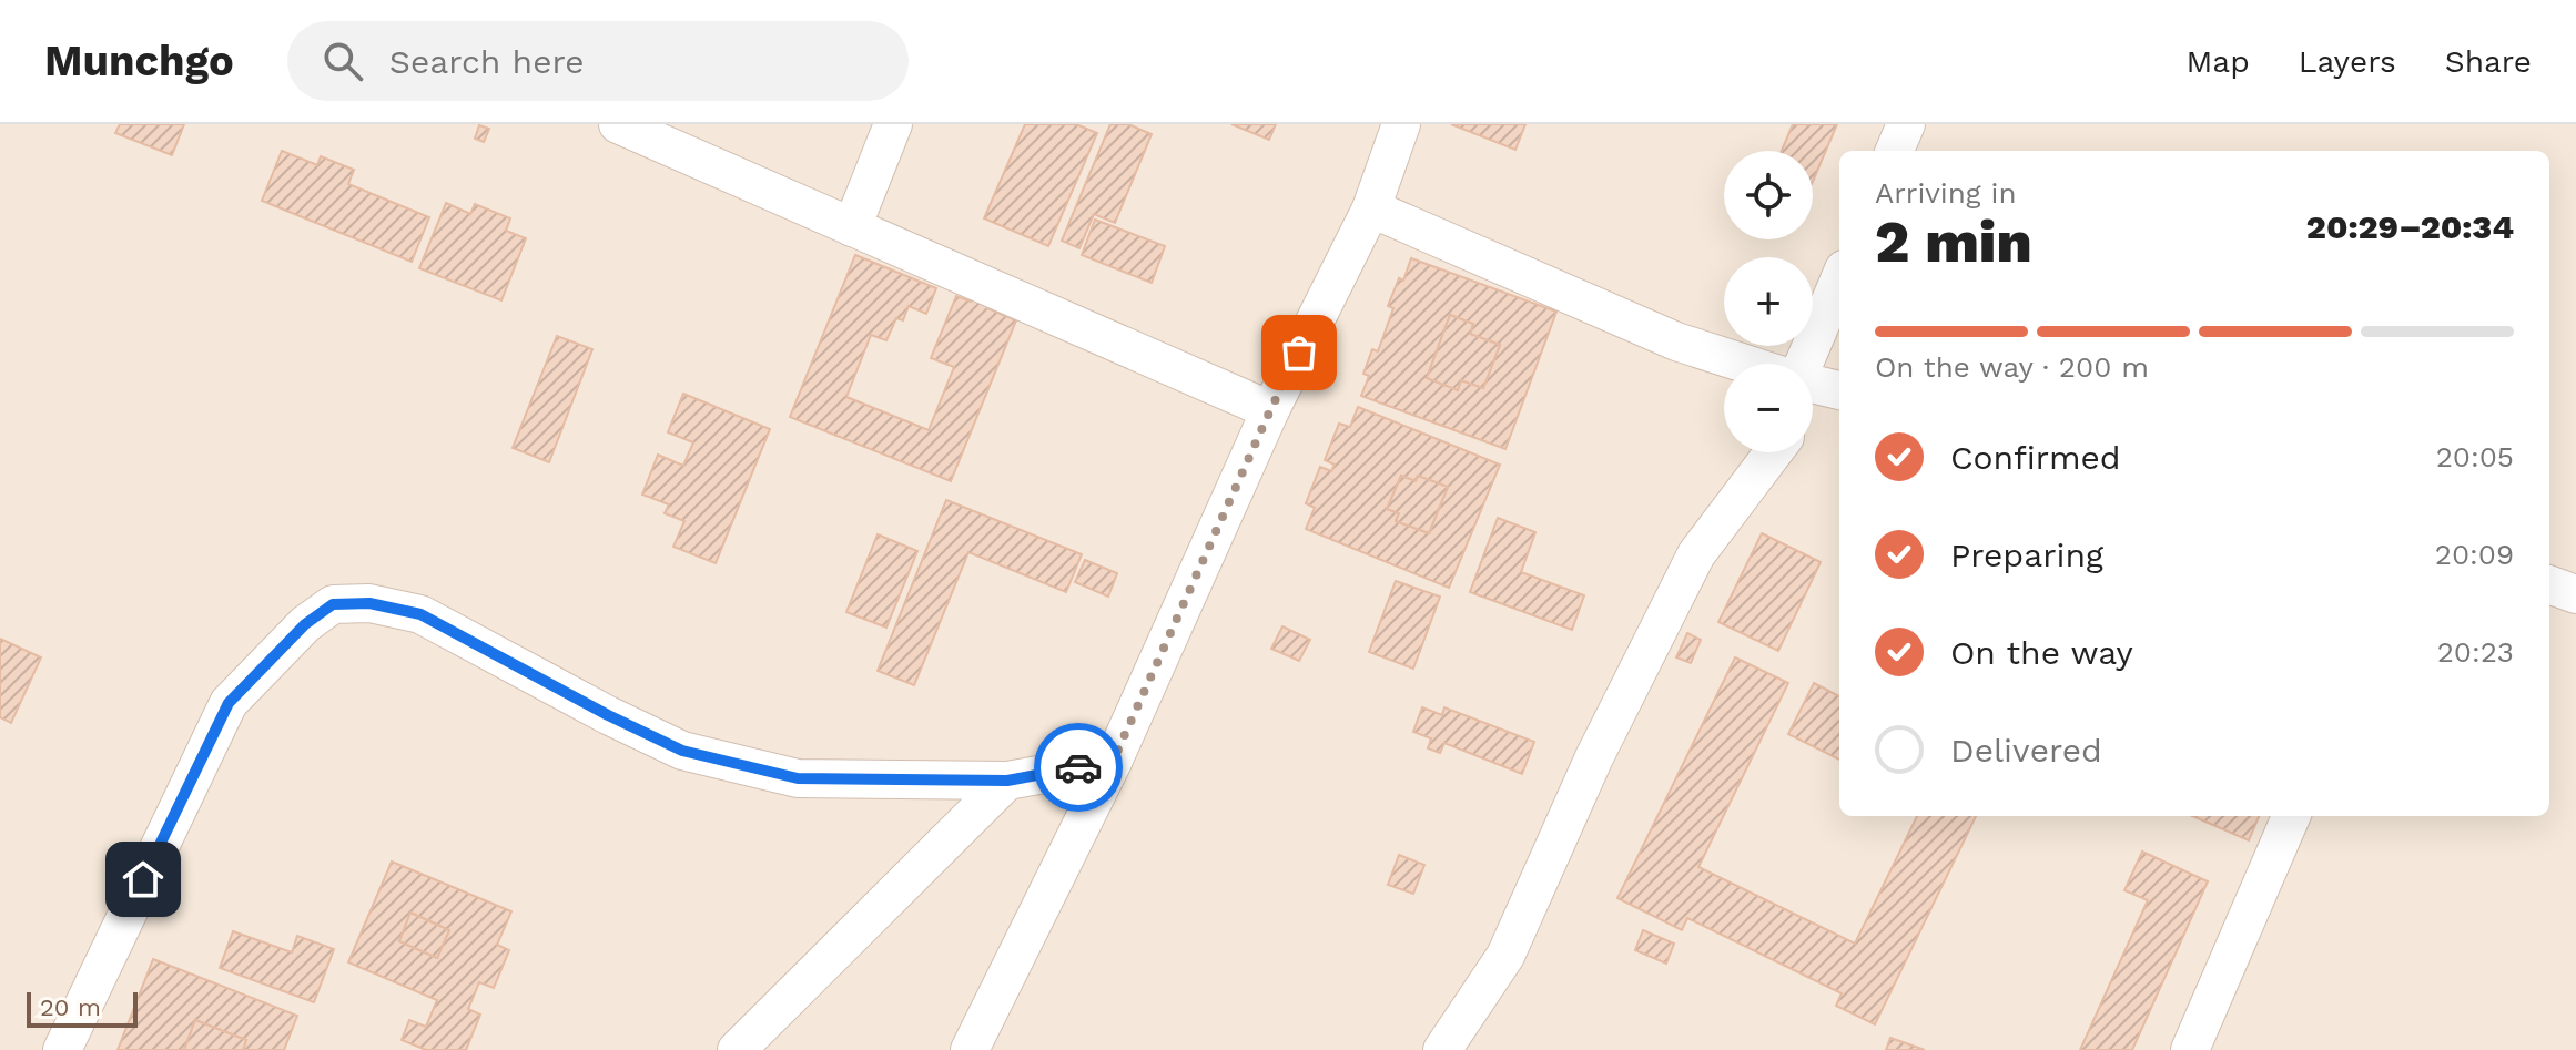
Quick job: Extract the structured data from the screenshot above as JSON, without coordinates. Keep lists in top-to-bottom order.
{
  "scale_bar": "20 m",
  "page": {
    "header": "Munchgo",
    "search": "Search here",
    "nav": ["Map", "Layers", "Share"],
    "map_buttons": ["+", "−"],
    "heading": ["2 min", "Arriving in", "20:29–20:34"],
    "bar": "On the way · 200 m",
    "list": [
      ["Confirmed", "20:05"],
      ["Preparing", "20:09"],
      ["On the way", "20:23"],
      "Delivered"
    ],
    "scale": "20 m"
  }
}
